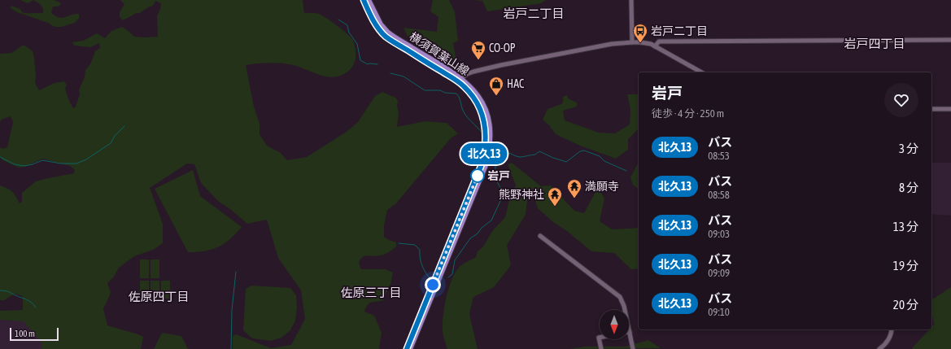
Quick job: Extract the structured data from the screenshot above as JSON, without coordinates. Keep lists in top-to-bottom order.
{
  "streets": {
    "main road": ["横須賀葉山線"]
  },
  "districts": [
    "岩戸二丁目",
    "岩戸四丁目",
    "佐原三丁目",
    "佐原四丁目"
  ],
  "places": {
    "bus stop": ["岩戸二丁目"],
    "supermarket": ["CO-OP"],
    "shop": ["HAC"],
    "other": ["岩戸"],
    "temple": ["満願寺", "熊野神社"]
  },
  "lines": ["bus line 北久13"],
  "scale_bar": "100 m",
  "north": "bottom",
  "page": {
    "on_map": "北久13",
    "heading": ["岩戸", "徒歩 · 4 分 · 250 m"],
    "list": [
      {
        "mark": "北久13",
        "name": "バス",
        "note": "08:53",
        "value": "3 分"
      },
      {
        "mark": "北久13",
        "name": "バス",
        "note": "08:58",
        "value": "8 分"
      },
      {
        "mark": "北久13",
        "name": "バス",
        "note": "09:03",
        "value": "13 分"
      },
      {
        "mark": "北久13",
        "name": "バス",
        "note": "09:09",
        "value": "19 分"
      },
      {
        "mark": "北久13",
        "name": "バス",
        "note": "09:10",
        "value": "20 分"
      }
    ],
    "scale": "100 m"
  }
}
